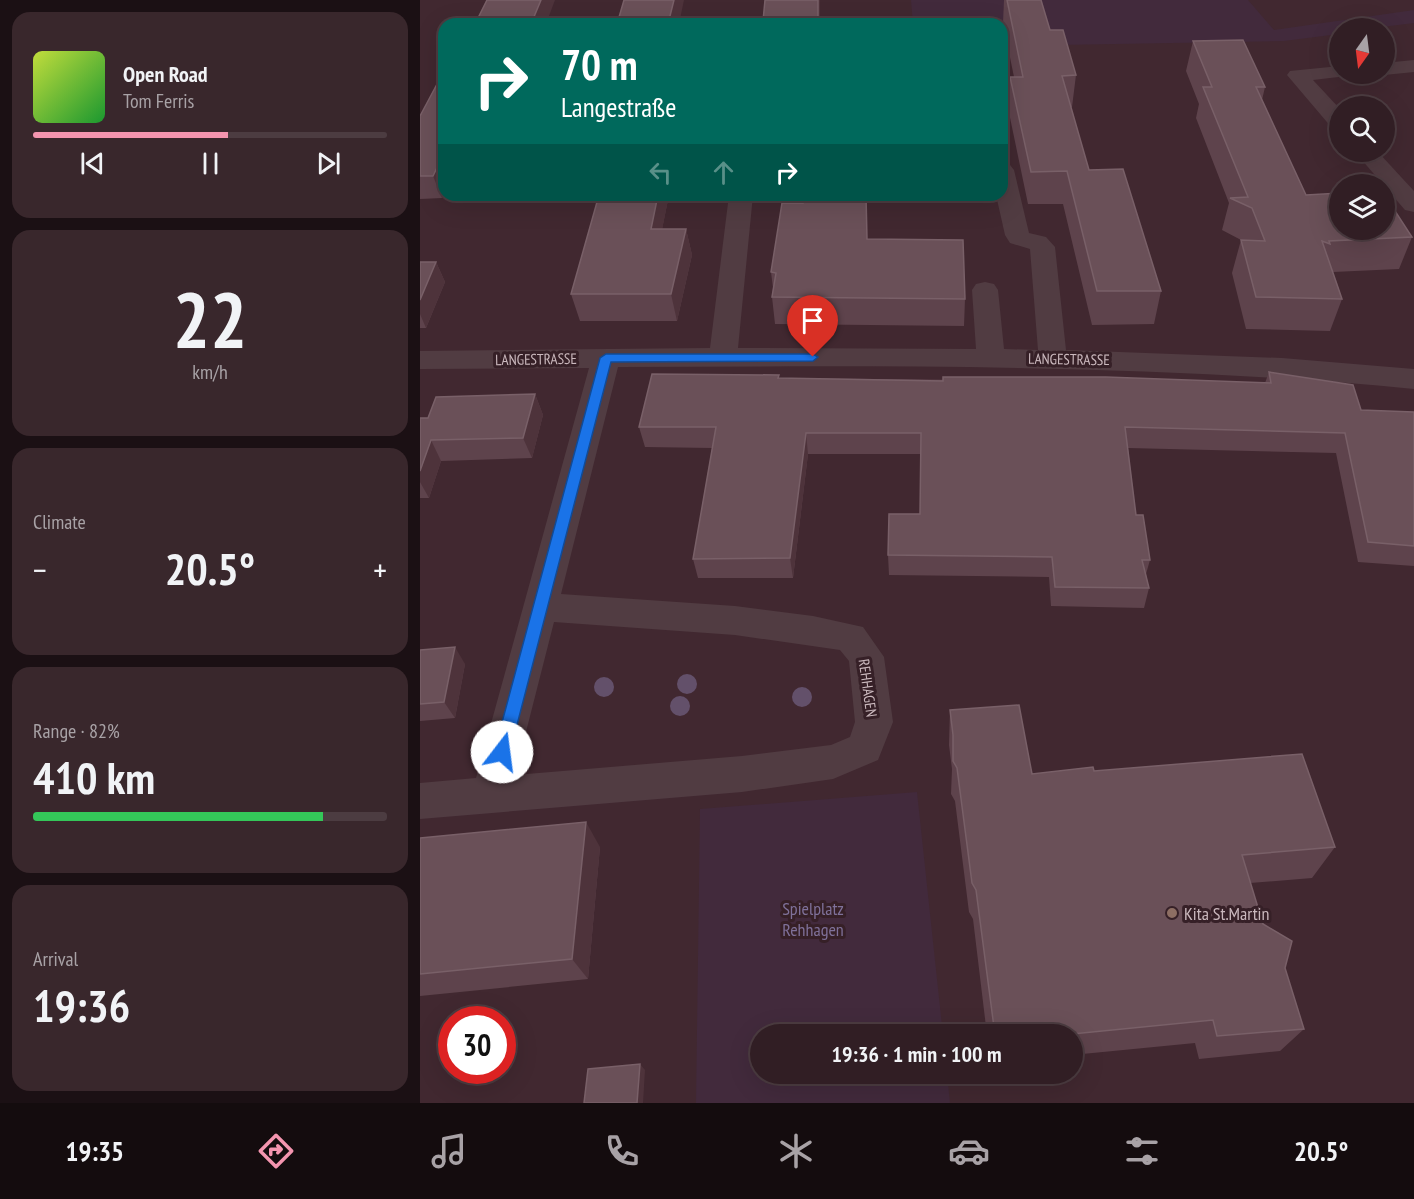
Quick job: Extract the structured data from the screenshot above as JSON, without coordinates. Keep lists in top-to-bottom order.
{
  "streets": {
    "street": ["LANGESTRASSE", "REHHAGEN"]
  },
  "parks": ["Spielplatz Rehhagen"],
  "places": ["Kita St.Martin"],
  "north": "bottom",
  "page": {
    "turn": ["70 m", "Langestraße"],
    "song": ["Open Road", "Tom Ferris"],
    "tile": [
      ["22", "km/h"],
      "Climate",
      ["Range · 82%", "410 km"],
      ["Arrival", "19:36"]
    ],
    "heat": ["−", "20.5°", "+"],
    "limit": "30",
    "trip": "19:36 · 1 min · 100 m",
    "tabs": ["19:35", "20.5°"]
  }
}
